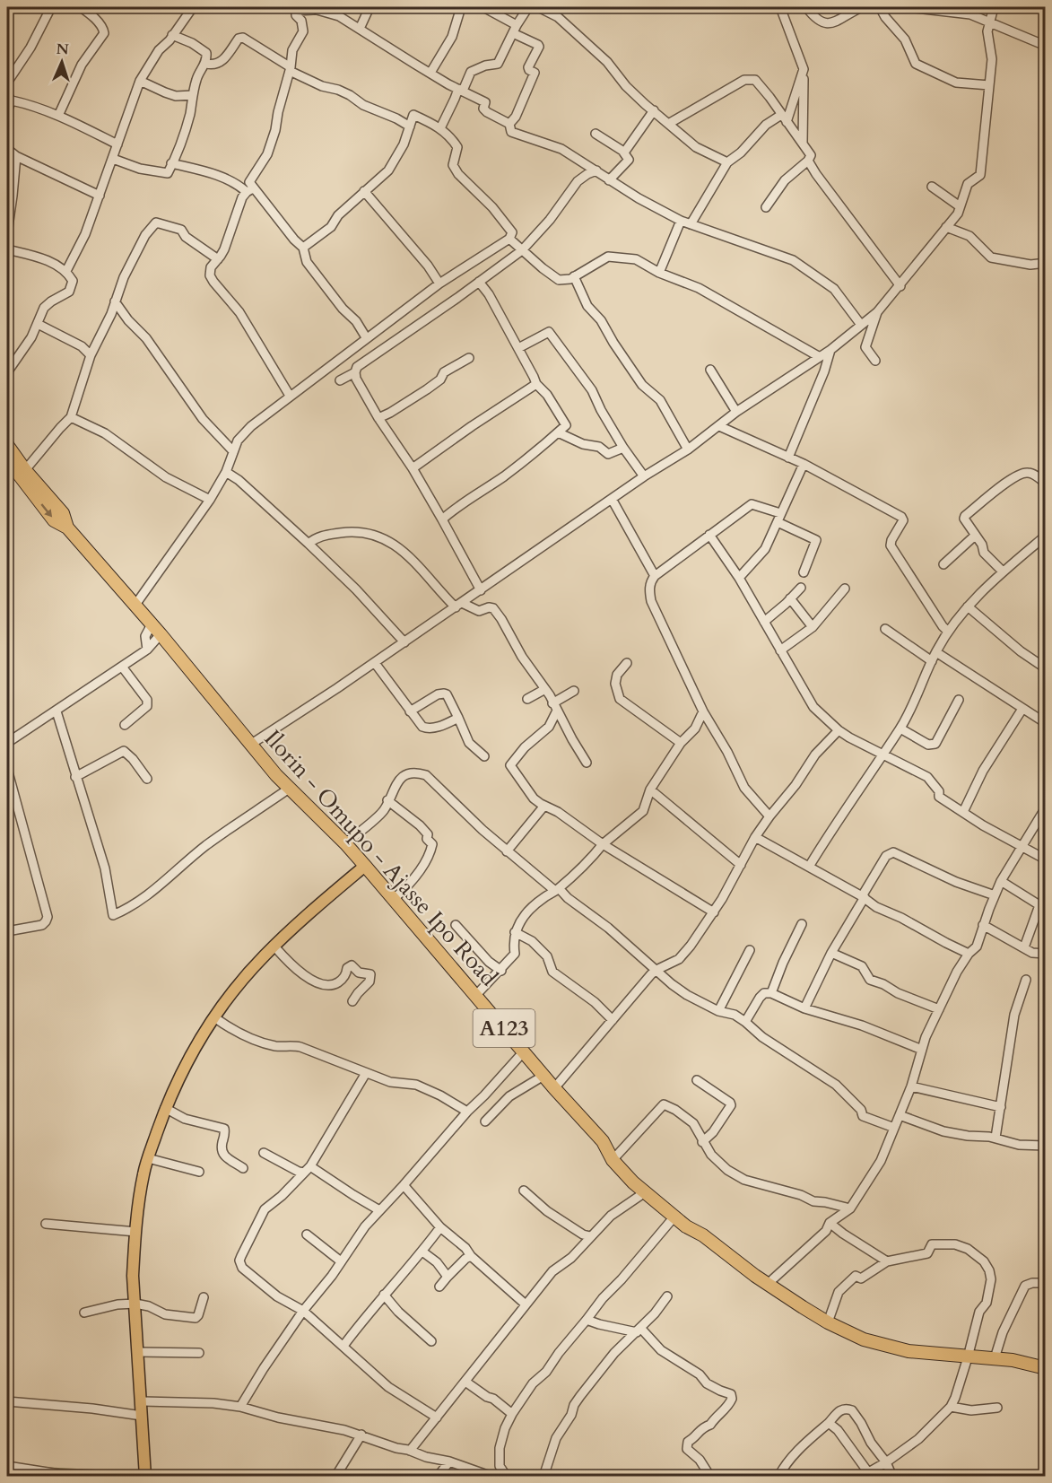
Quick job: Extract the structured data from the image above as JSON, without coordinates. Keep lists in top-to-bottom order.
{
  "streets": {
    "highway": ["Ilorin - Omupo - Ajasse Ipo Road", "A123"]
  },
  "north": "top"
}
